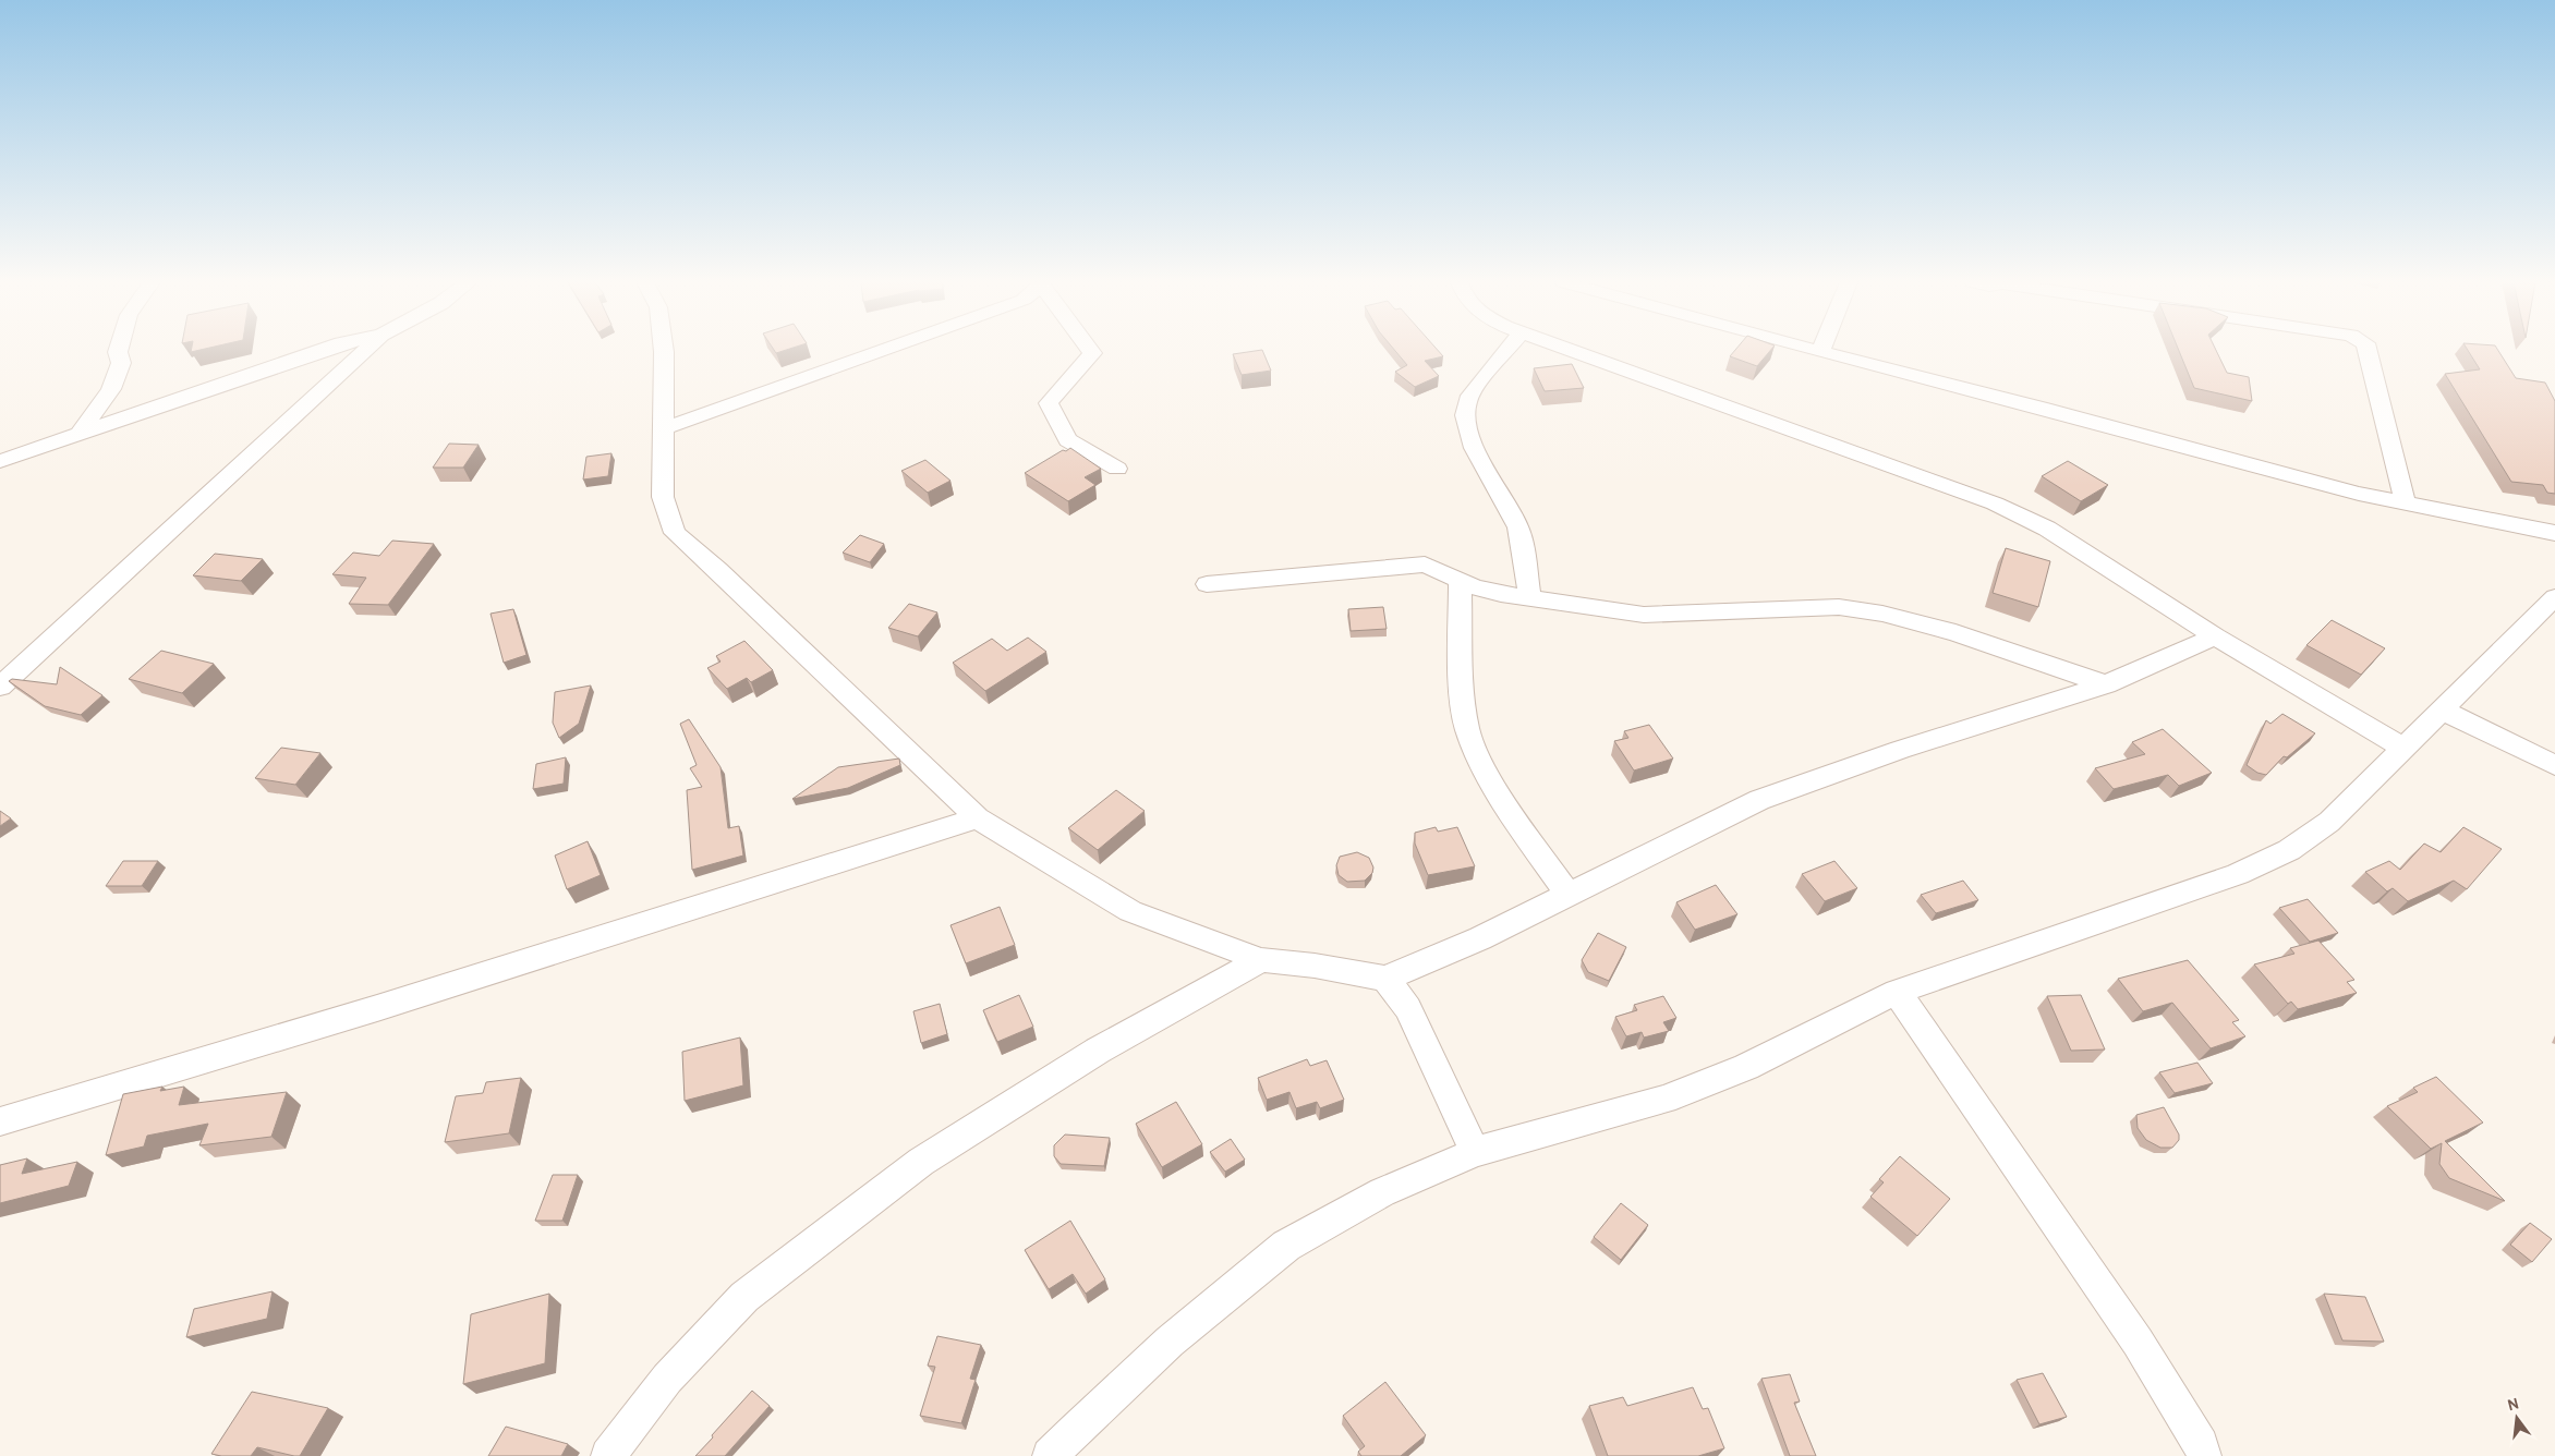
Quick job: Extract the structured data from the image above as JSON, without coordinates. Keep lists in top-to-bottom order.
{
  "north": "top"
}
